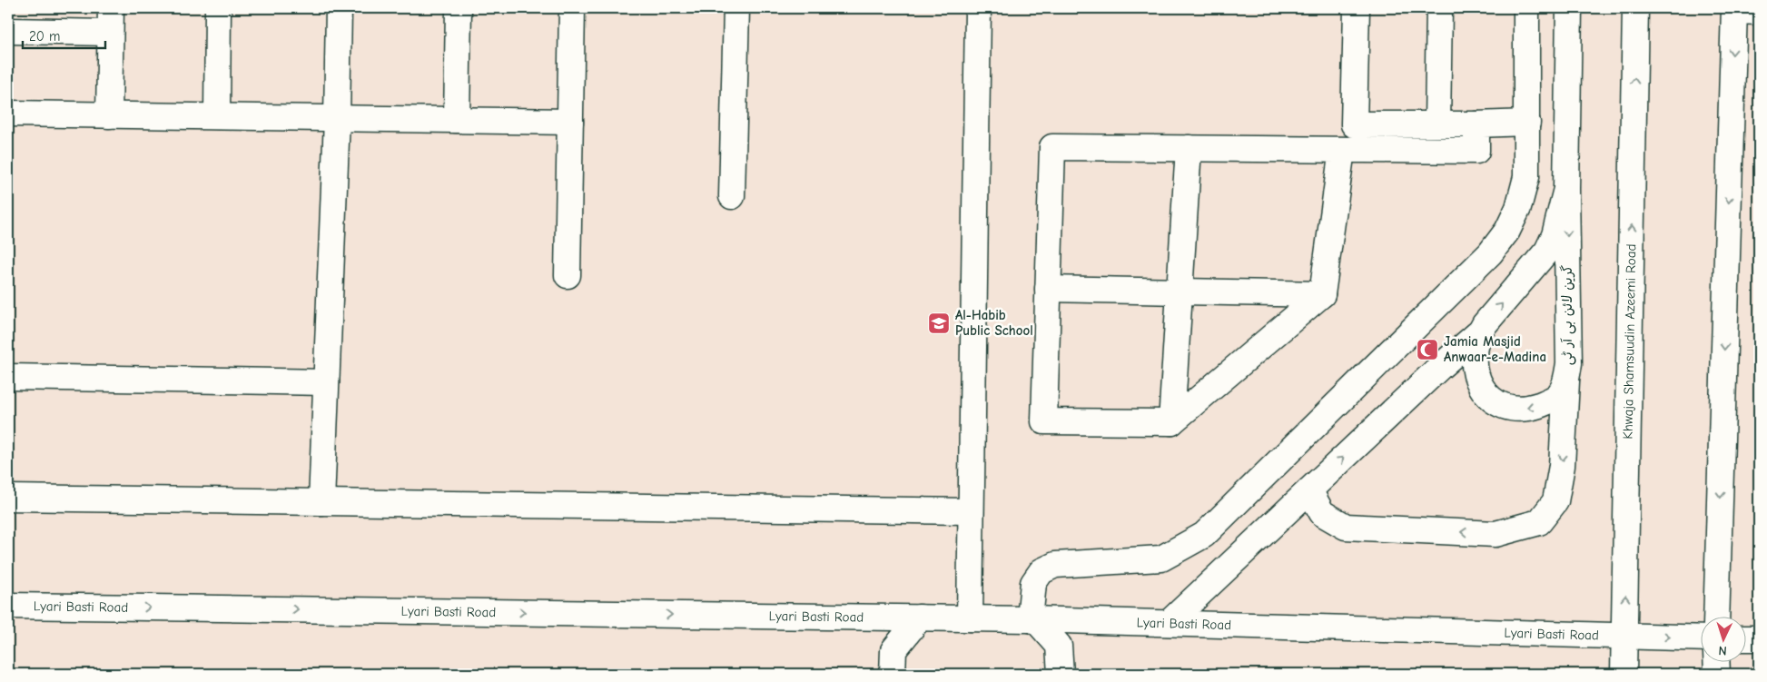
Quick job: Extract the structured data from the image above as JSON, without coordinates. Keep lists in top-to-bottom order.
{
  "streets": {
    "street": ["گرین لائن بی آر ٹی", "Khwaja Shamsuudin Azeemi Road", "Lyari Basti Road"]
  },
  "crossings": [
    ["Khwaja Shamsuudin Azeemi Road", "Lyari Basti Road"]
  ],
  "places": {
    "school or university": ["Al-Habib Public School"],
    "mosque": ["Jamia Masjid Anwaar-e-Madina"]
  },
  "scale_bar": "20 m",
  "north": "bottom"
}
